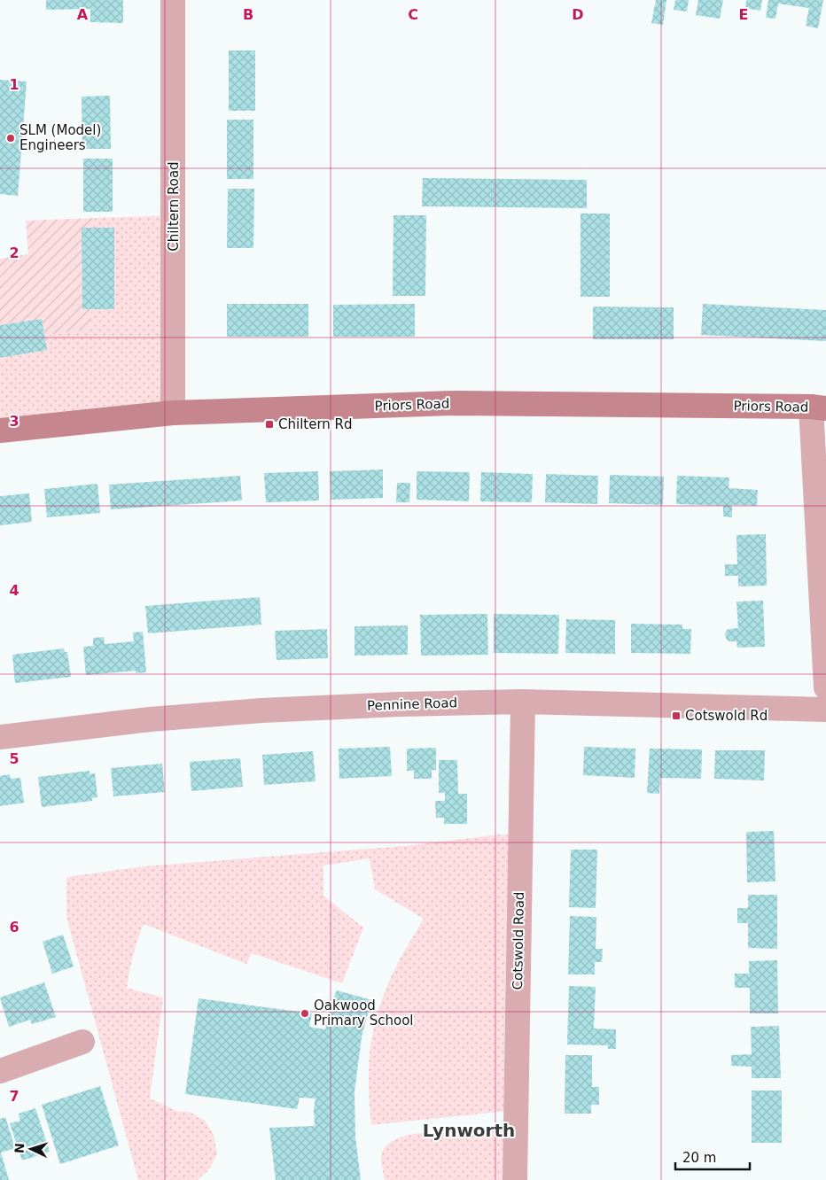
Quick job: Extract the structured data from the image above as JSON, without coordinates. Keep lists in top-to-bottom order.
{
  "streets": {
    "main road": ["Priors Road"],
    "street": ["Chiltern Road", "Pennine Road", "Cotswold Road"]
  },
  "crossings": [
    ["Chiltern Road", "Priors Road"],
    ["Pennine Road", "Cotswold Road"]
  ],
  "districts": ["Lynworth"],
  "places": {
    "other": ["SLM (Model) Engineers", "Oakwood Primary School"],
    "transit": ["Chiltern Rd", "Cotswold Rd"]
  },
  "scale_bar": "20 m",
  "north": "left",
  "grid": {
    "columns": [
      "A",
      "B",
      "C",
      "D",
      "E"
    ],
    "rows": [
      "1",
      "2",
      "3",
      "4",
      "5",
      "6",
      "7"
    ]
  }
}
